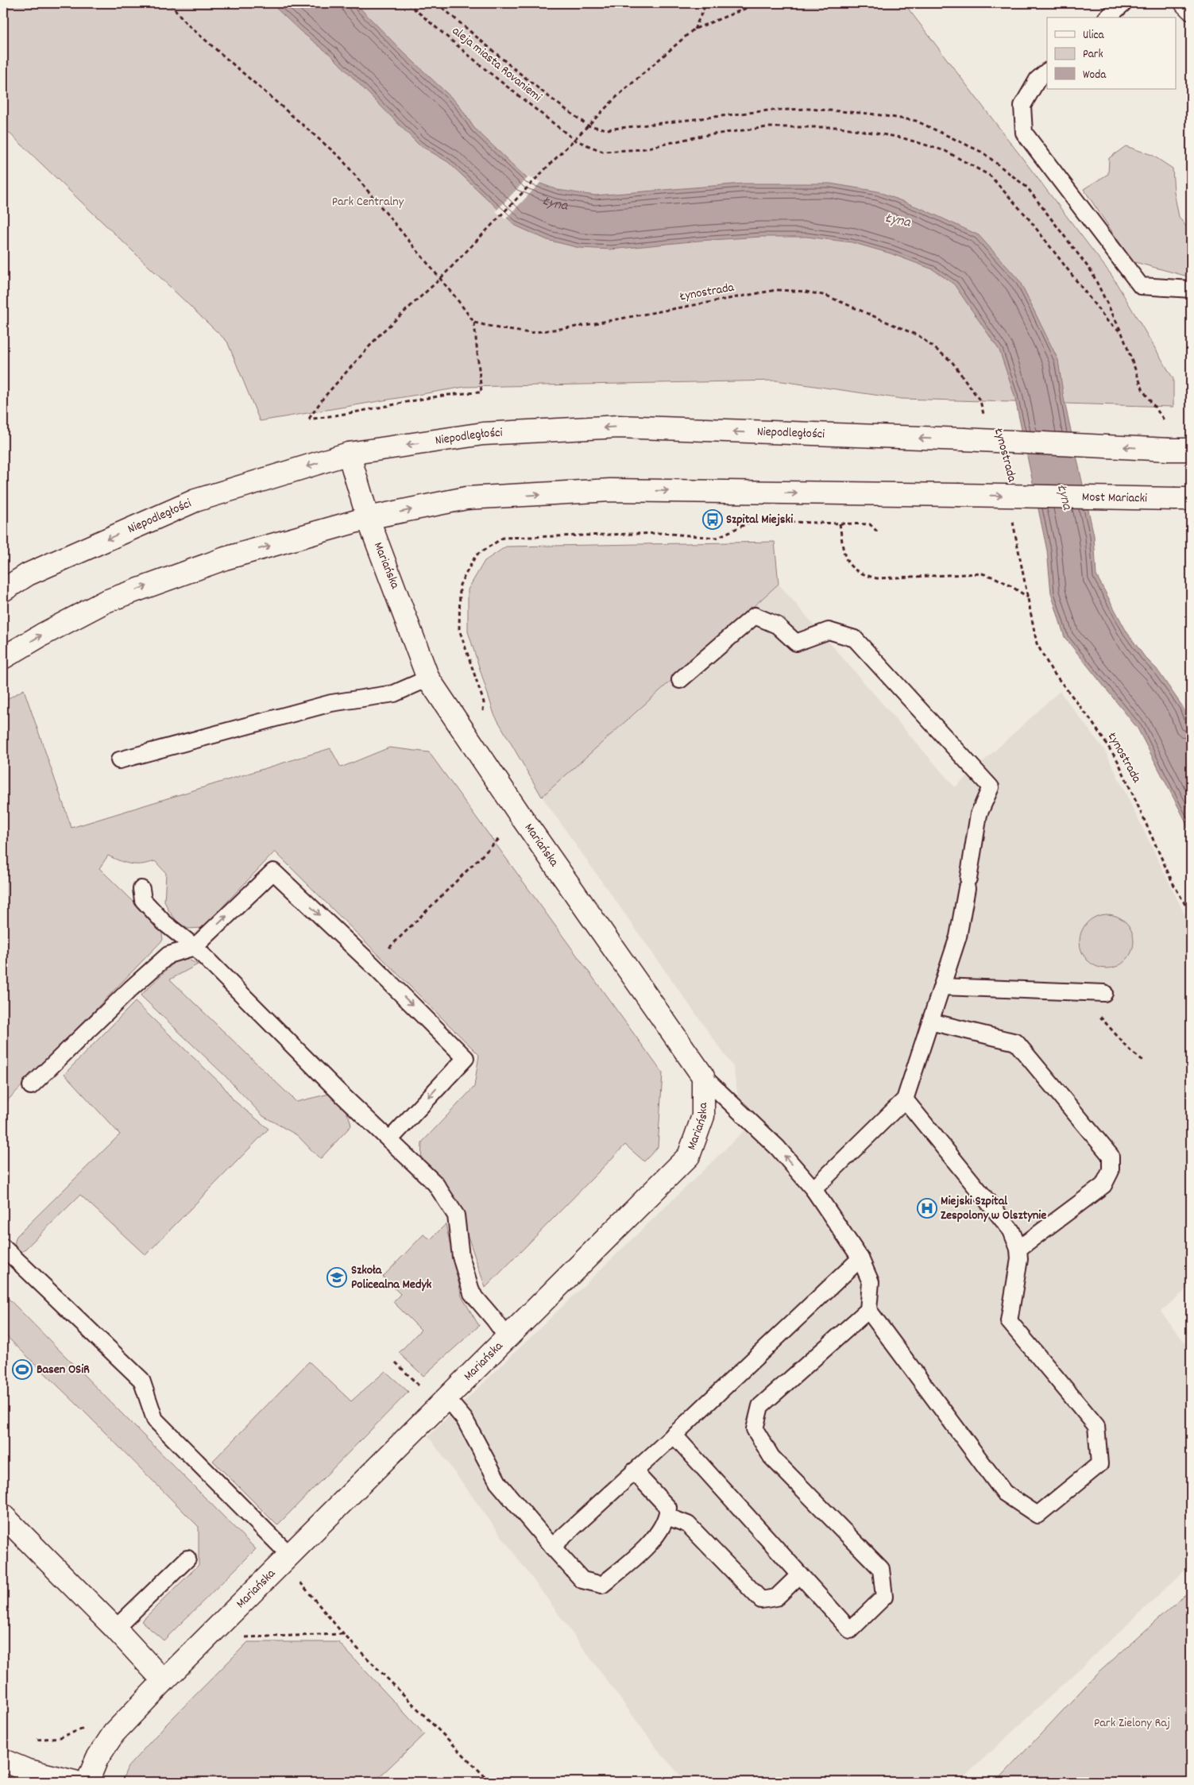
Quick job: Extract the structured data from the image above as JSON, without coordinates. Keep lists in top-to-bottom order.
{
  "streets": {
    "street": ["Niepodległości", "Most Mariacki", "Mariańska"],
    "path": ["aleja miasta Rovaniemi", "Łynostrada"]
  },
  "crossings": [
    ["Niepodległości", "Mariańska"],
    ["Most Mariacki", "Mariańska"]
  ],
  "one_way": ["Niepodległości", "Most Mariacki"],
  "water": ["Łyna"],
  "parks": ["Park Centralny", "Park Zielony Raj"],
  "places": {
    "bus stop": ["Szpital Miejski"],
    "hospital": ["Miejski Szpital Zespolony w Olsztynie"],
    "school or university": ["Szkoła Policealna Medyk"],
    "sports": ["Basen OSiR"]
  },
  "legend": ["Ulica", "Park", "Woda"]
}
